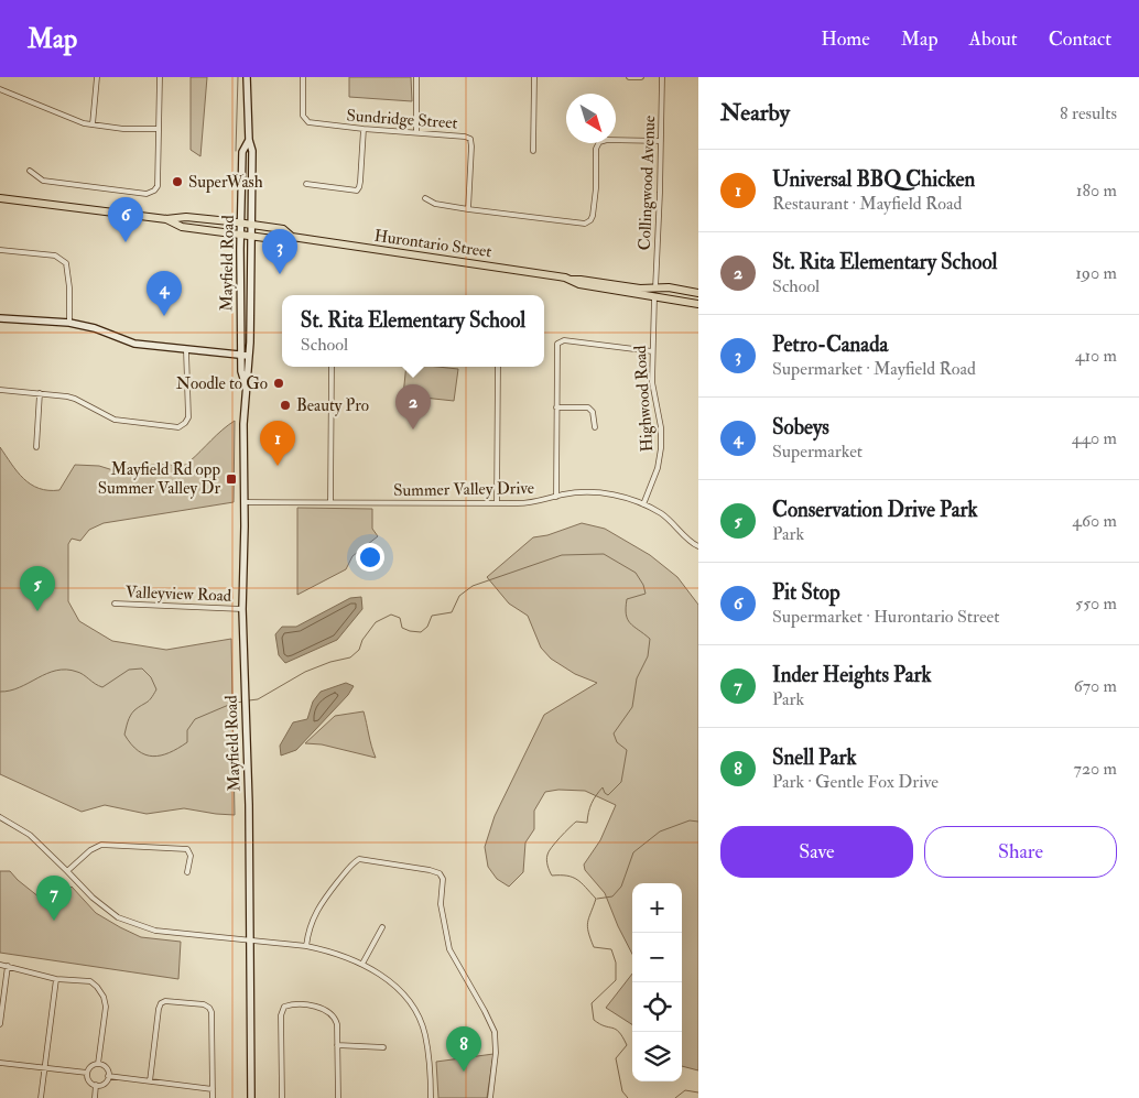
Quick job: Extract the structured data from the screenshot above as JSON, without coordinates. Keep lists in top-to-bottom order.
{
  "streets": {
    "main road": ["Hurontario Street", "Mayfield Road"],
    "street": [
      "Sundridge Street",
      "Collingwood Avenue",
      "Highwood Road",
      "Summer Valley Drive",
      "Valleyview Road"
    ]
  },
  "crossings": [
    ["Collingwood Avenue", "Hurontario Street"],
    ["Collingwood Avenue", "Highwood Road"],
    ["Hurontario Street", "Mayfield Road"],
    ["Hurontario Street", "Highwood Road"],
    ["Mayfield Road", "Summer Valley Drive"],
    ["Mayfield Road", "Valleyview Road"],
    ["Highwood Road", "Summer Valley Drive"]
  ],
  "places": {
    "other": ["SuperWash", "Noodle to Go", "Beauty Pro"],
    "transit": ["Mayfield Rd opp Summer Valley Dr"]
  },
  "north": "bottom right",
  "page": {
    "header": "Map",
    "nav": [
      "Home",
      "Map",
      "About",
      "Contact"
    ],
    "heading": ["Nearby", "8 results"],
    "list": [
      {
        "mark": "1",
        "name": "Universal BBQ Chicken",
        "note": "Restaurant · Mayfield Road",
        "value": "180 m"
      },
      {
        "mark": "2",
        "name": "St. Rita Elementary School",
        "note": "School",
        "value": "190 m"
      },
      {
        "mark": "3",
        "name": "Petro-Canada",
        "note": "Supermarket · Mayfield Road",
        "value": "410 m"
      },
      {
        "mark": "4",
        "name": "Sobeys",
        "note": "Supermarket",
        "value": "440 m"
      },
      {
        "mark": "5",
        "name": "Conservation Drive Park",
        "note": "Park",
        "value": "460 m"
      },
      {
        "mark": "6",
        "name": "Pit Stop",
        "note": "Supermarket · Hurontario Street",
        "value": "550 m"
      },
      {
        "mark": "7",
        "name": "Inder Heights Park",
        "note": "Park",
        "value": "670 m"
      },
      {
        "mark": "8",
        "name": "Snell Park",
        "note": "Park · Gentle Fox Drive",
        "value": "720 m"
      }
    ],
    "pins": [
      "6",
      "3",
      "4",
      "2",
      "1",
      "5",
      "7",
      "8"
    ],
    "popup": ["St. Rita Elementary School", "School"],
    "buttons": ["Save", "Share"],
    "map_buttons": ["+", "−"]
  }
}
